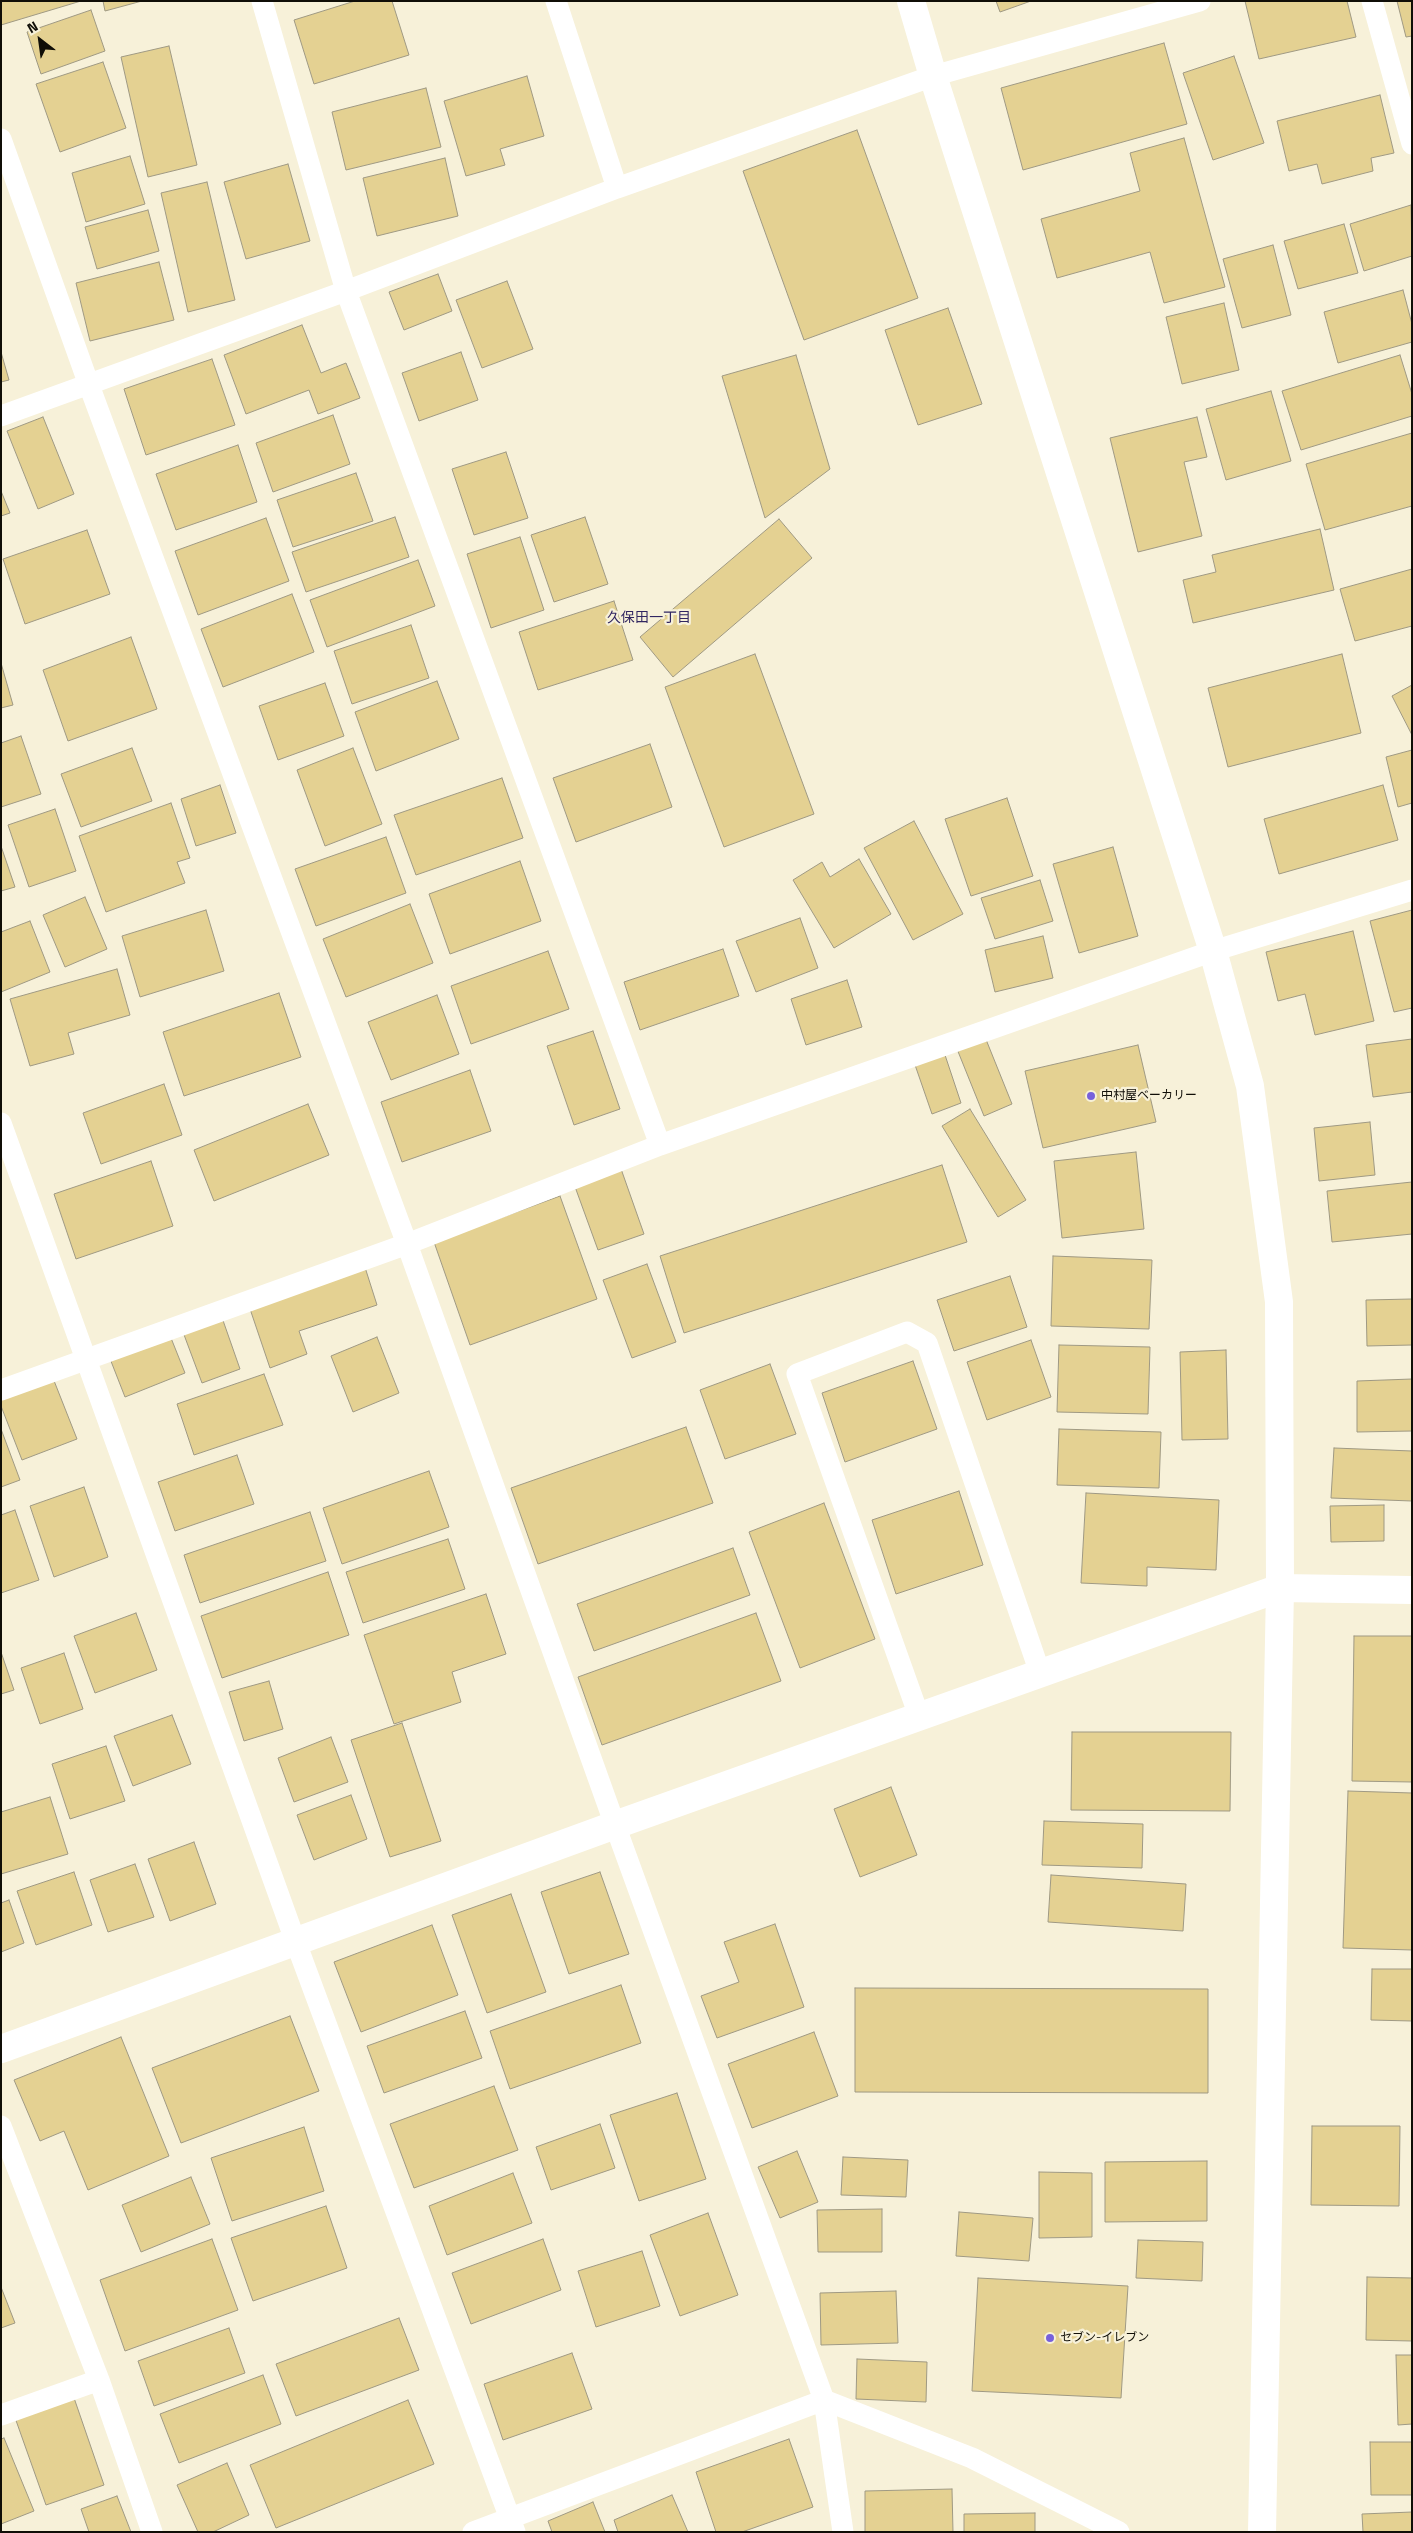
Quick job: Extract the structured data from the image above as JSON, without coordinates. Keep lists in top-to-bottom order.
{
  "districts": ["久保田一丁目"],
  "places": ["中村屋ベーカリー", "セブン-イレブン"],
  "north": "top left"
}
